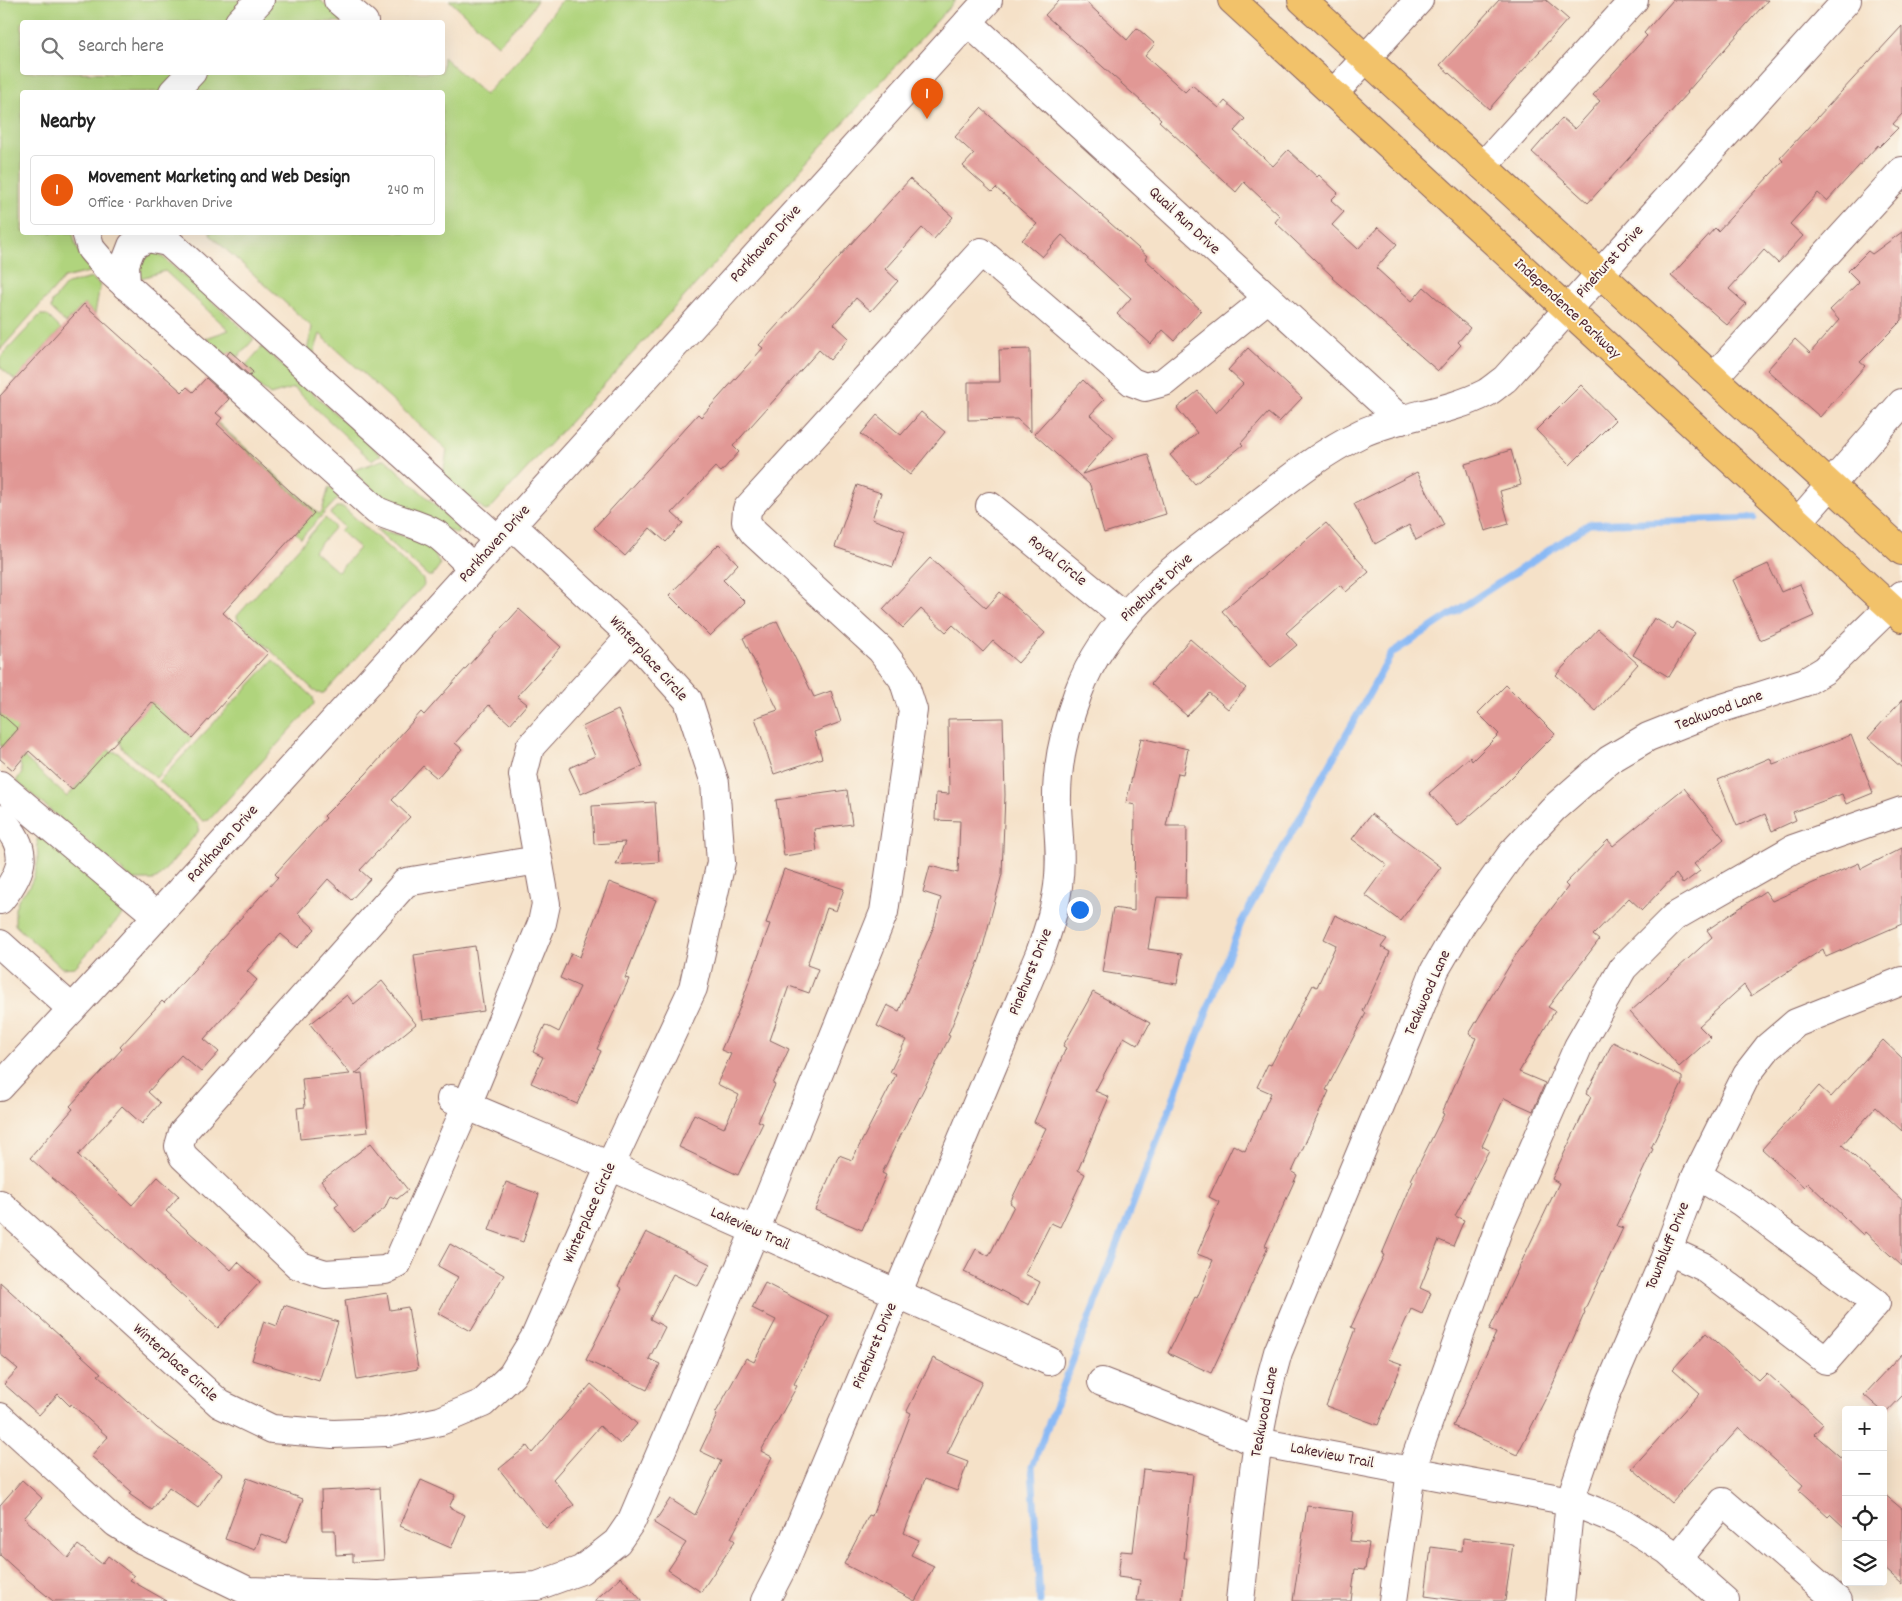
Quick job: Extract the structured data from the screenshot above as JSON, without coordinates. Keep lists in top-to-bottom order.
{
  "streets": {
    "main road": ["Independence Parkway"],
    "street": [
      "Quail Run Drive",
      "Parkhaven Drive",
      "Pinehurst Drive",
      "Royal Circle",
      "Winterplace Circle",
      "Teakwood Lane",
      "Lakeview Trail",
      "Townbluff Drive"
    ]
  },
  "crossings": [
    ["Quail Run Drive", "Parkhaven Drive"],
    ["Quail Run Drive", "Pinehurst Drive"],
    ["Parkhaven Drive", "Winterplace Circle"],
    ["Pinehurst Drive", "Independence Parkway"],
    ["Pinehurst Drive", "Royal Circle"],
    ["Pinehurst Drive", "Lakeview Trail"],
    ["Independence Parkway", "Teakwood Lane"],
    ["Winterplace Circle", "Lakeview Trail"],
    ["Teakwood Lane", "Lakeview Trail"],
    ["Lakeview Trail", "Townbluff Drive"]
  ],
  "page": {
    "search": "Search here",
    "pins": "1",
    "heading": "Nearby",
    "list": [
      {
        "mark": "1",
        "name": "Movement Marketing and Web Design",
        "note": "Office · Parkhaven Drive",
        "value": "240 m"
      }
    ],
    "map_buttons": ["+", "−"]
  }
}
